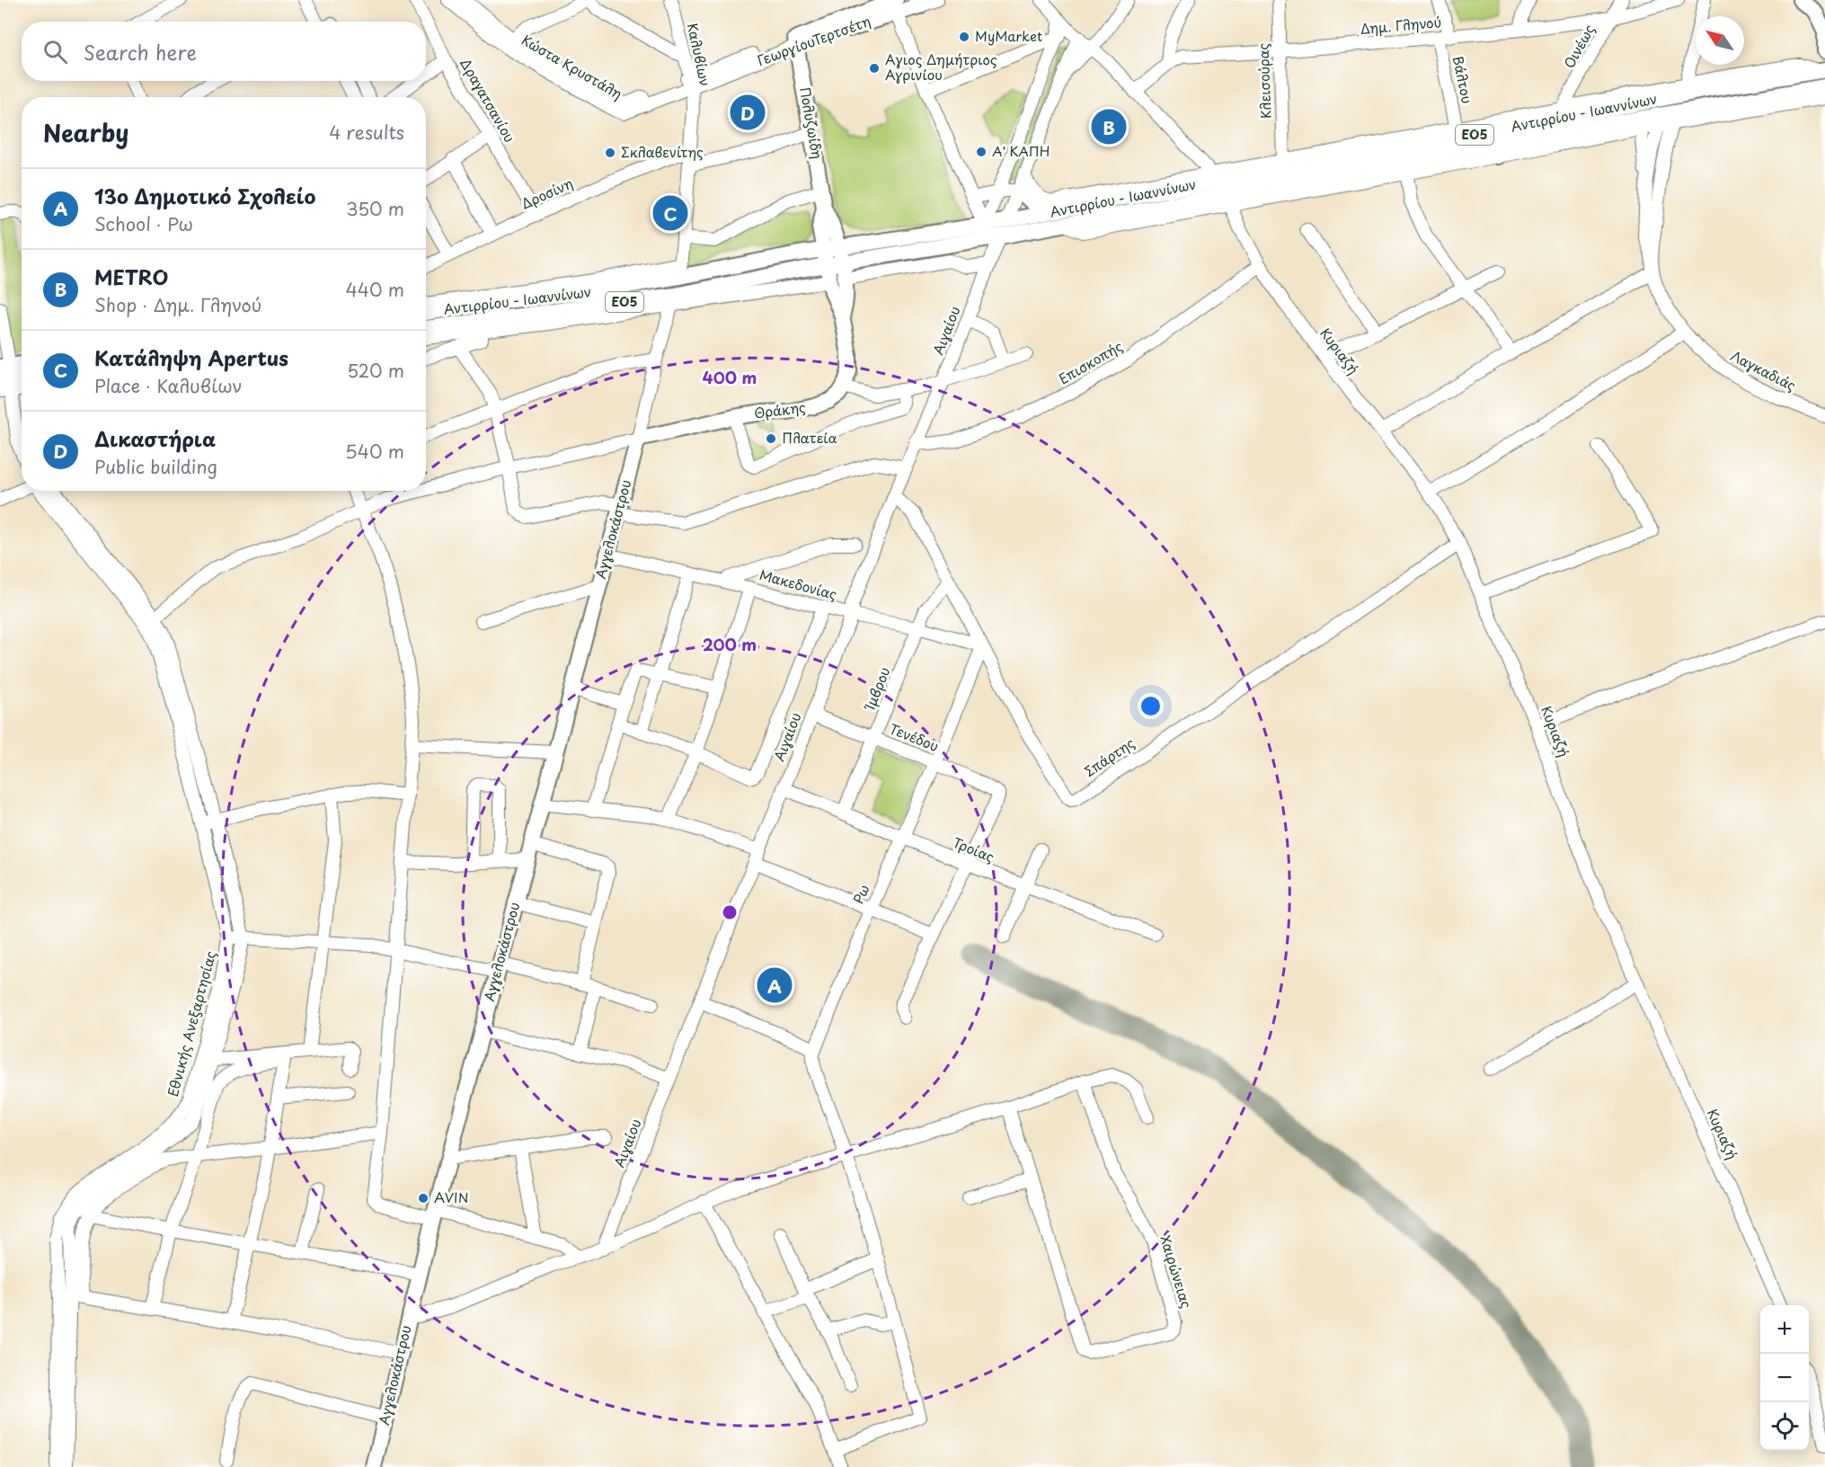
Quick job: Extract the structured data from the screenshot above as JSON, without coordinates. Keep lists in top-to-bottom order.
{
  "streets": {
    "main road": [
      "ΓεωργίουΤερτσέτη",
      "Αντιρρίου - Ιωαννίνων",
      "Πολυζωίδη",
      "ΕΟ5",
      "Θράκης",
      "Αγγελοκάστρου"
    ],
    "street": [
      "Δημ. Γληνού",
      "Οινέως",
      "Καλυβίων",
      "Κώστα Κρυστάλη",
      "Βάλτου",
      "Κλεισούρας",
      "Δραγατσανίου",
      "Δροσίνη",
      "Αιγαίου",
      "Κυριαζή",
      "Επισκοπής",
      "Λαγκαδιάς",
      "Μακεδονίας",
      "Ίμβρου",
      "Τενέδου",
      "Σπάρτης",
      "Τροίας",
      "Ρω",
      "Εθνικής Ανεξαρτησίας",
      "Χαιρώνειας"
    ]
  },
  "crossings": [
    ["Δημ. Γληνού", "Οινέως"],
    ["Δημ. Γληνού", "Βάλτου"],
    ["Δημ. Γληνού", "Κλεισούρας"],
    ["ΓεωργίουΤερτσέτη", "Καλυβίων"],
    ["ΓεωργίουΤερτσέτη", "Κώστα Κρυστάλη"],
    ["ΓεωργίουΤερτσέτη", "Πολυζωίδη"],
    ["Καλυβίων", "Κώστα Κρυστάλη"],
    ["Καλυβίων", "Αντιρρίου - Ιωαννίνων"],
    ["Καλυβίων", "Δροσίνη"],
    ["Δραγατσανίου", "Δροσίνη"],
    ["Αντιρρίου - Ιωαννίνων", "Πολυζωίδη"],
    ["Αντιρρίου - Ιωαννίνων", "Αιγαίου"],
    ["Πολυζωίδη", "Θράκης"],
    ["Αιγαίου", "Επισκοπής"],
    ["Αιγαίου", "Μακεδονίας"],
    ["Αιγαίου", "Τενέδου"],
    ["Αιγαίου", "Σπάρτης"],
    ["Αιγαίου", "Τροίας"],
    ["Κυριαζή", "Επισκοπής"],
    ["Κυριαζή", "Σπάρτης"],
    ["Θράκης", "Αγγελοκάστρου"],
    ["Αγγελοκάστρου", "Μακεδονίας"],
    ["Μακεδονίας", "Ίμβρου"],
    ["Μακεδονίας", "Σπάρτης"],
    ["Μακεδονίας", "Ρω"],
    ["Ίμβρου", "Τενέδου"],
    ["Ίμβρου", "Σπάρτης"],
    ["Ίμβρου", "Τροίας"],
    ["Τενέδου", "Τροίας"],
    ["Τενέδου", "Ρω"],
    ["Σπάρτης", "Ρω"],
    ["Τροίας", "Ρω"]
  ],
  "places": [
    "MyMarket",
    "Αγιος Δημήτριος Αγρινίου",
    "Α' ΚΑΠΗ",
    "Σκλαβενίτης",
    "Πλατεία",
    "AVIN"
  ],
  "north": "top left",
  "page": {
    "search": "Search here",
    "pins": [
      "D",
      "B",
      "C",
      "A"
    ],
    "heading": ["Nearby", "4 results"],
    "list": [
      {
        "mark": "A",
        "name": "13ο Δημοτικό Σχολείο",
        "note": "School · Ρω",
        "value": "350 m"
      },
      {
        "mark": "B",
        "name": "METRO",
        "note": "Shop · Δημ. Γληνού",
        "value": "440 m"
      },
      {
        "mark": "C",
        "name": "Κατάληψη Apertus",
        "note": "Place · Καλυβίων",
        "value": "520 m"
      },
      {
        "mark": "D",
        "name": "Δικαστήρια",
        "note": "Public building",
        "value": "540 m"
      }
    ],
    "map_buttons": ["+", "−"]
  },
  "rings": ["400 m", "200 m"]
}
